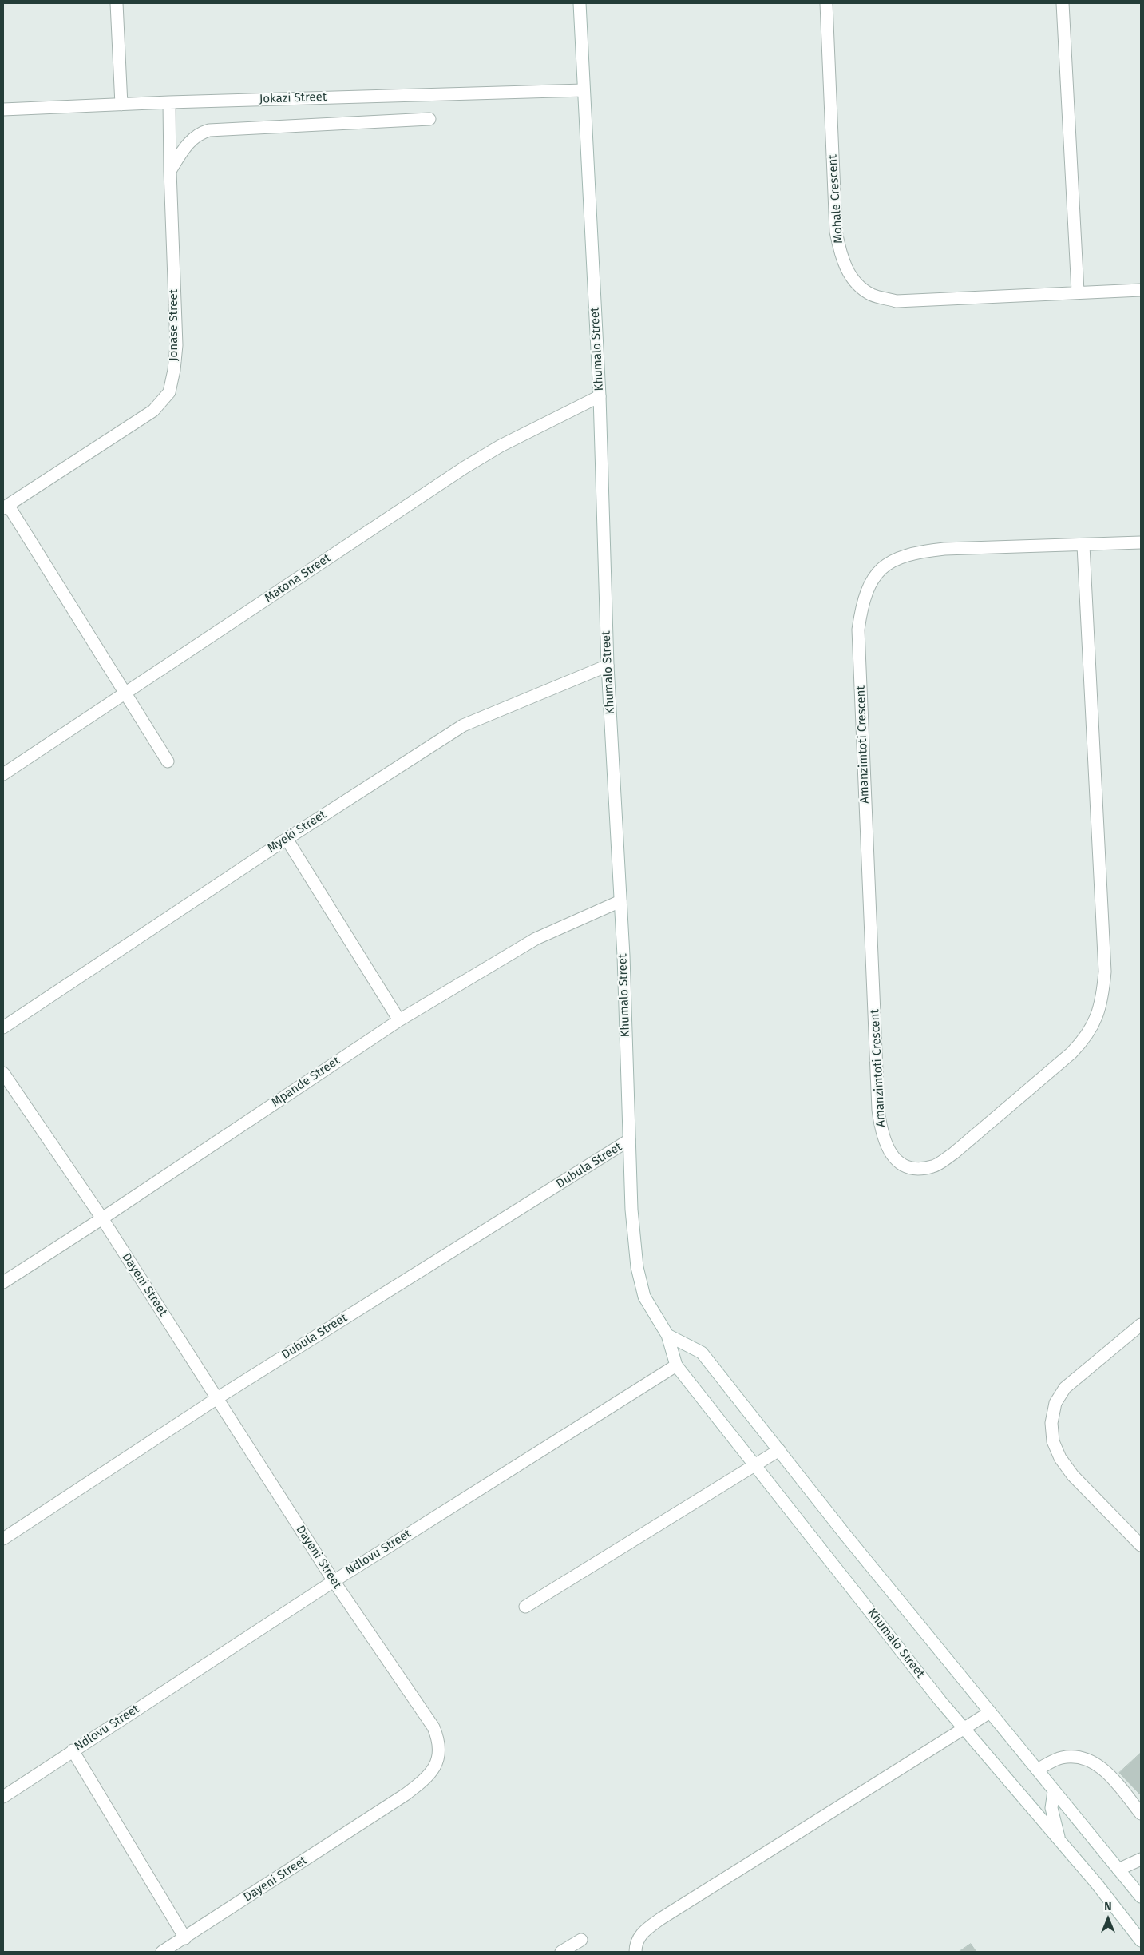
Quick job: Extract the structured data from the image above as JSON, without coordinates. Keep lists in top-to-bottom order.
{
  "streets": {
    "street": [
      "Jokazi Street",
      "Mohale Crescent",
      "Jonase Street",
      "Khumalo Street",
      "Matona Street",
      "Amanzimtoti Crescent",
      "Myeki Street",
      "Mpande Street",
      "Dubula Street",
      "Dayeni Street",
      "Ndlovu Street"
    ]
  },
  "crossings": [
    ["Jokazi Street", "Jonase Street"],
    ["Jokazi Street", "Khumalo Street"],
    ["Khumalo Street", "Matona Street"],
    ["Khumalo Street", "Myeki Street"],
    ["Khumalo Street", "Mpande Street"],
    ["Khumalo Street", "Dubula Street"],
    ["Khumalo Street", "Ndlovu Street"],
    ["Mpande Street", "Dayeni Street"],
    ["Dubula Street", "Dayeni Street"],
    ["Dayeni Street", "Ndlovu Street"]
  ],
  "north": "top"
}
